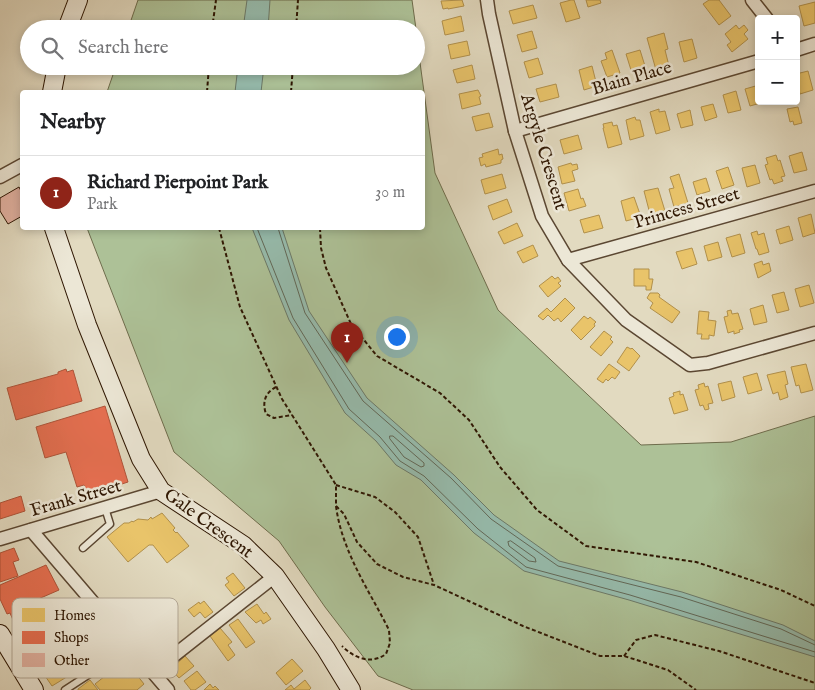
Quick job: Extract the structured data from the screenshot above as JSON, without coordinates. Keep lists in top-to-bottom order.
{
  "streets": {
    "street": [
      "Blain Place",
      "Argyle Crescent",
      "Princess Street",
      "Frank Street",
      "Gale Crescent"
    ]
  },
  "crossings": [
    ["Blain Place", "Argyle Crescent"],
    ["Argyle Crescent", "Princess Street"],
    ["Frank Street", "Gale Crescent"]
  ],
  "legend": ["Homes", "Shops", "Other"],
  "page": {
    "map_buttons": ["+", "−"],
    "search": "Search here",
    "heading": "Nearby",
    "list": [
      {
        "mark": "1",
        "name": "Richard Pierpoint Park",
        "note": "Park",
        "value": "30 m"
      }
    ],
    "pins": "1"
  }
}
